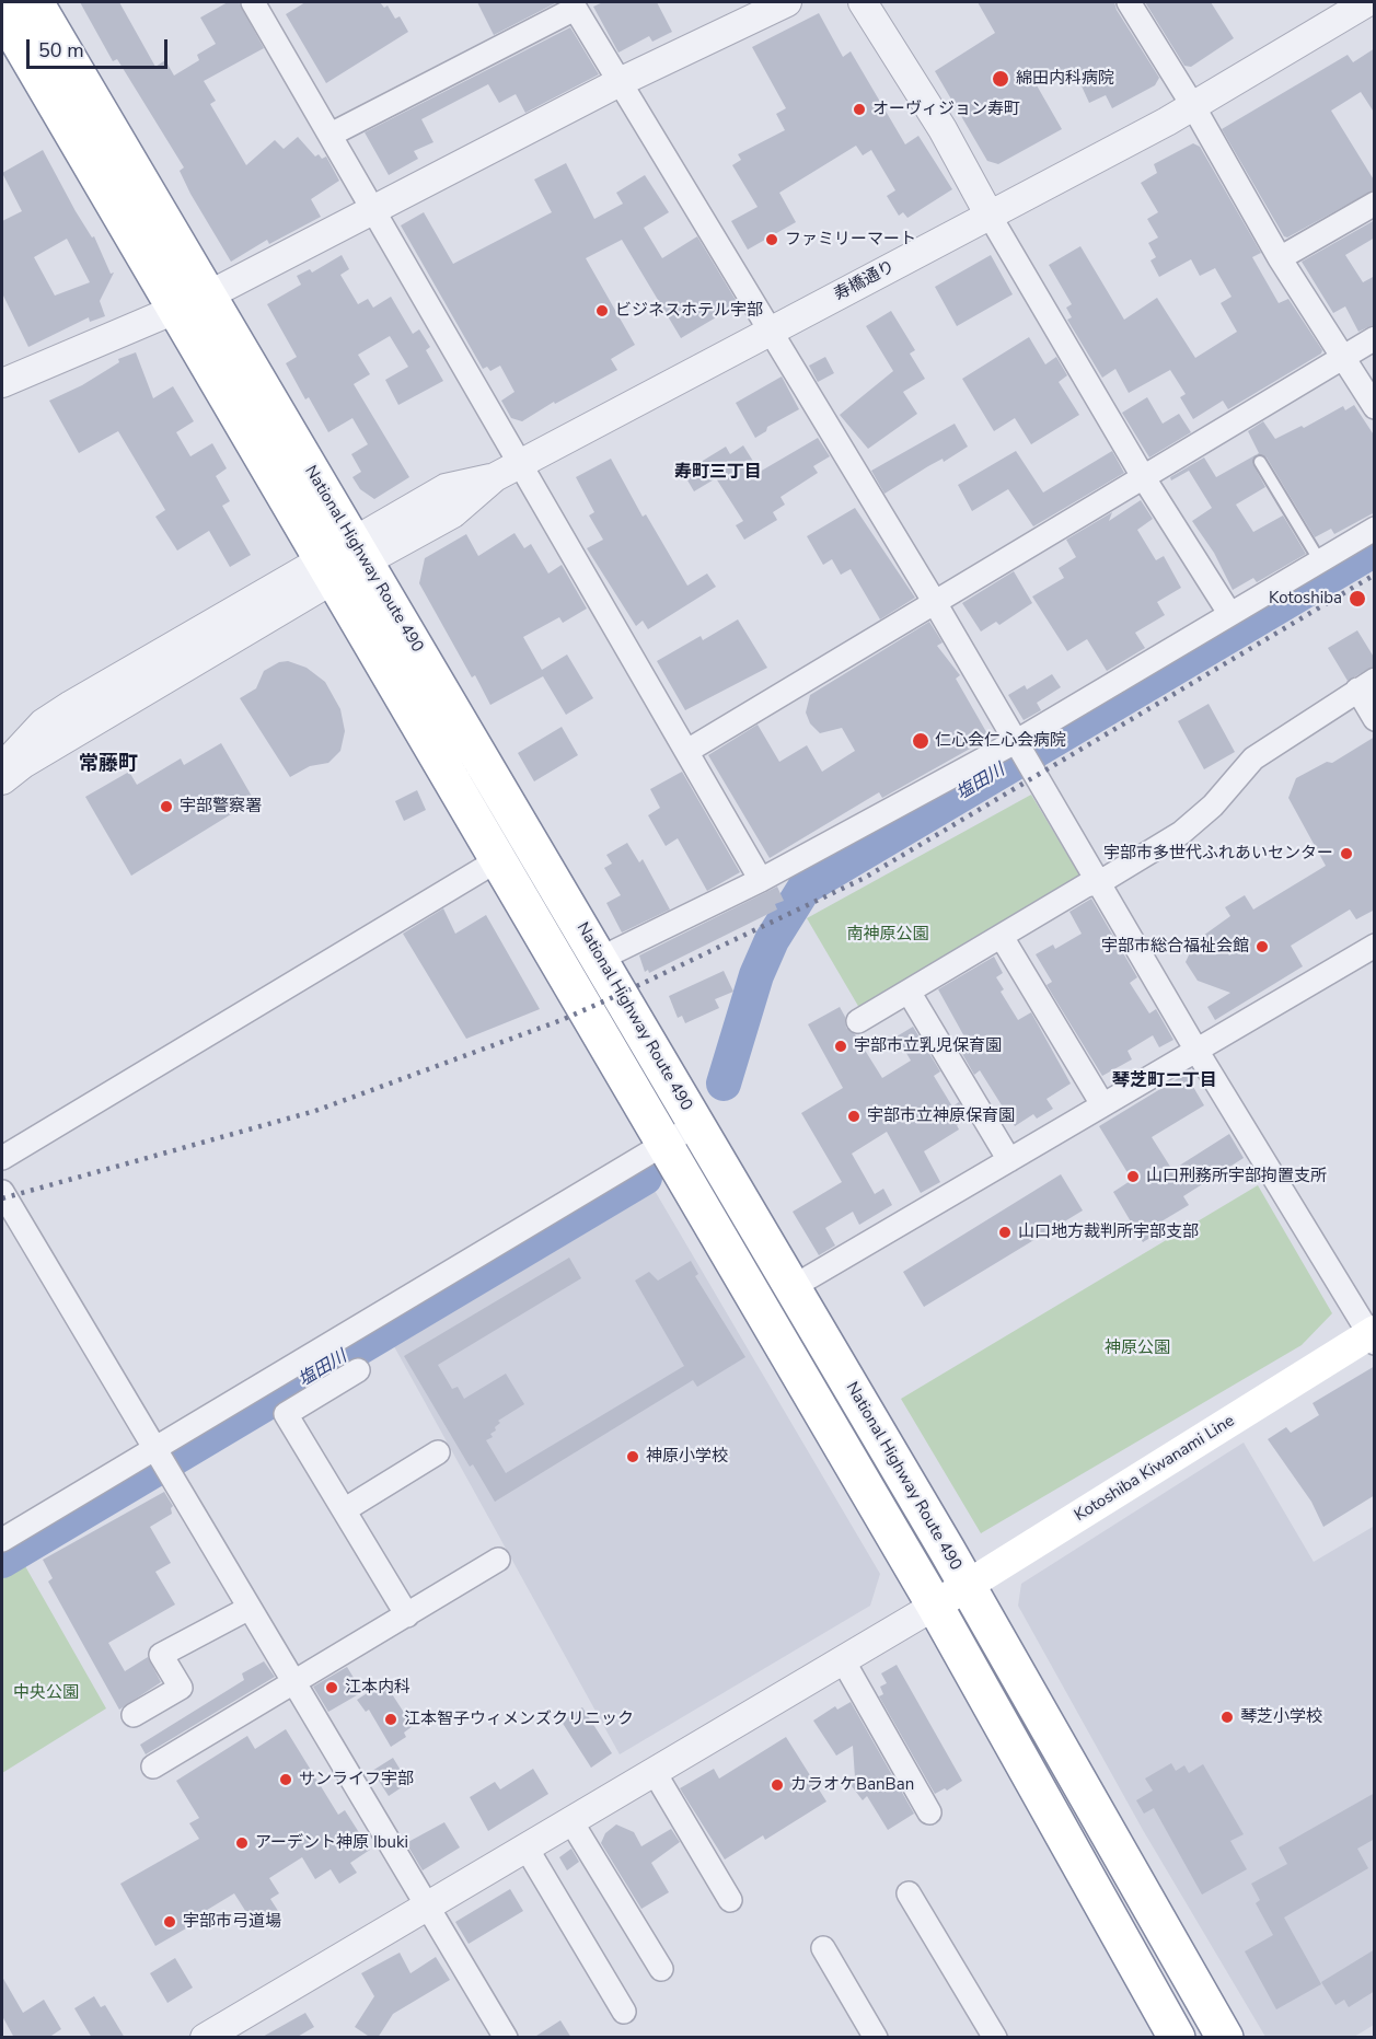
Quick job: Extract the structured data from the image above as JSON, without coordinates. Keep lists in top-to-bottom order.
{
  "streets": {
    "highway": ["National Highway Route 490"],
    "main road": ["Kotoshiba Kiwanami Line"],
    "street": ["寿橋通り"]
  },
  "crossings": [
    ["寿橋通り", "National Highway Route 490"],
    ["National Highway Route 490", "Kotoshiba Kiwanami Line"]
  ],
  "districts": ["寿町三丁目", "常藤町", "琴芝町二丁目"],
  "water": ["塩田川"],
  "parks": ["南神原公園", "神原公園", "中央公園"],
  "places": [
    "綿田内科病院",
    "オーヴィジョン寿町",
    "ファミリーマート",
    "ビジネスホテル宇部",
    "Kotoshiba",
    "仁心会仁心会病院",
    "宇部警察署",
    "宇部市多世代ふれあいセンター",
    "宇部市総合福祉会館",
    "宇部市立乳児保育園",
    "宇部市立神原保育園",
    "山口刑務所宇部拘置支所",
    "山口地方裁判所宇部支部",
    "神原小学校",
    "江本内科",
    "琴芝小学校",
    "江本智子ウィメンズクリニック",
    "サンライフ宇部",
    "カラオケBanBan",
    "アーデント神原 Ibuki",
    "宇部市弓道場"
  ],
  "scale_bar": "50 m"
}
